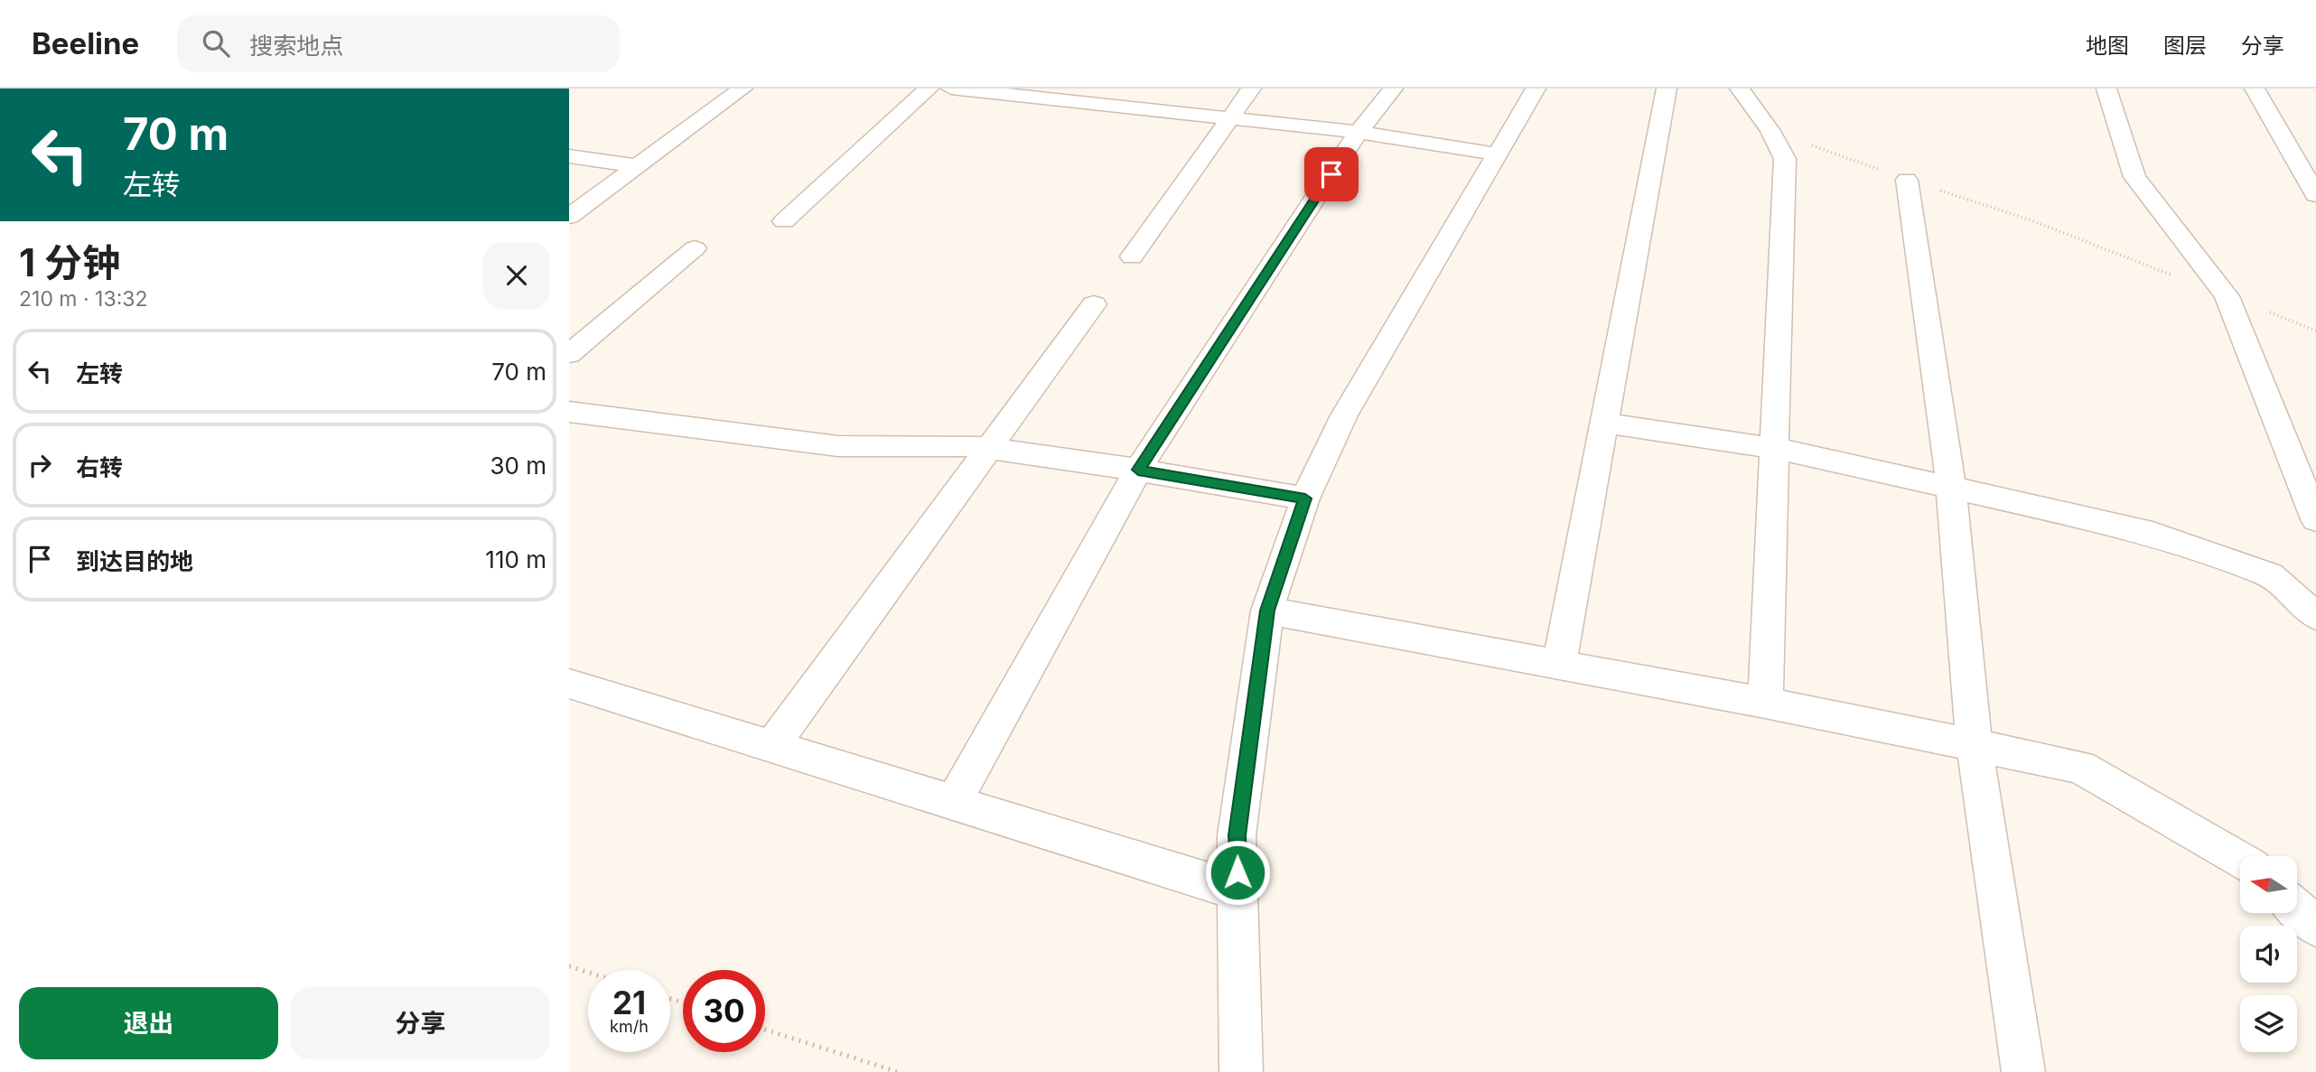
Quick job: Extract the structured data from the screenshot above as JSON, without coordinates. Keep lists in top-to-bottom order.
{
  "north": "left",
  "page": {
    "header": "Beeline",
    "search": "搜索地点",
    "nav": ["地图", "图层", "分享"],
    "turn": ["70 m", "左转"],
    "heading": ["1 分钟", "210 m · 13:32"],
    "list": [
      {
        "name": "左转",
        "value": "70 m"
      },
      {
        "name": "右转",
        "value": "30 m"
      },
      {
        "name": "到达目的地",
        "value": "110 m"
      }
    ],
    "speed": "21 km/h",
    "limit": "30",
    "buttons": ["退出", "分享"]
  }
}
